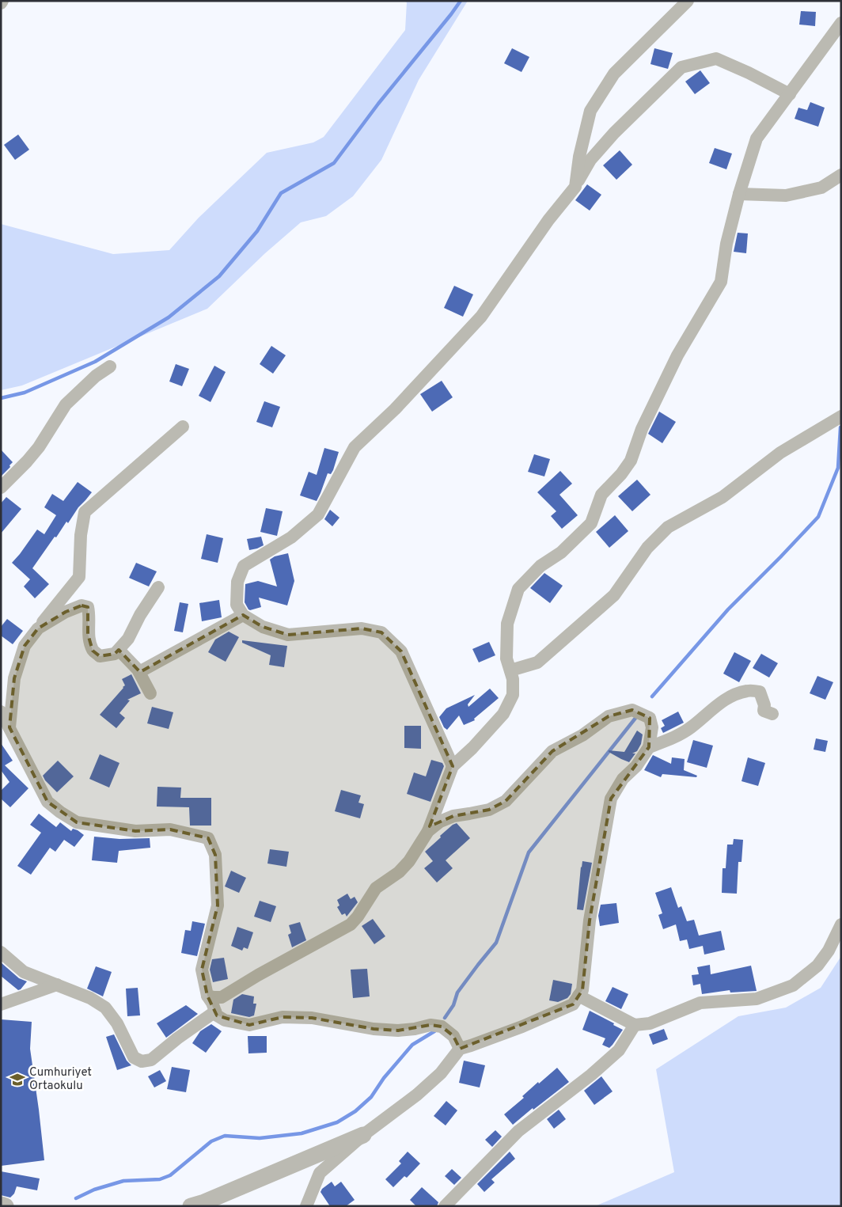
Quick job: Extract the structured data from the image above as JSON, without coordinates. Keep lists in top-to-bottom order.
{
  "places": {
    "school or university": ["Cumhuriyet Ortaokulu"]
  }
}
